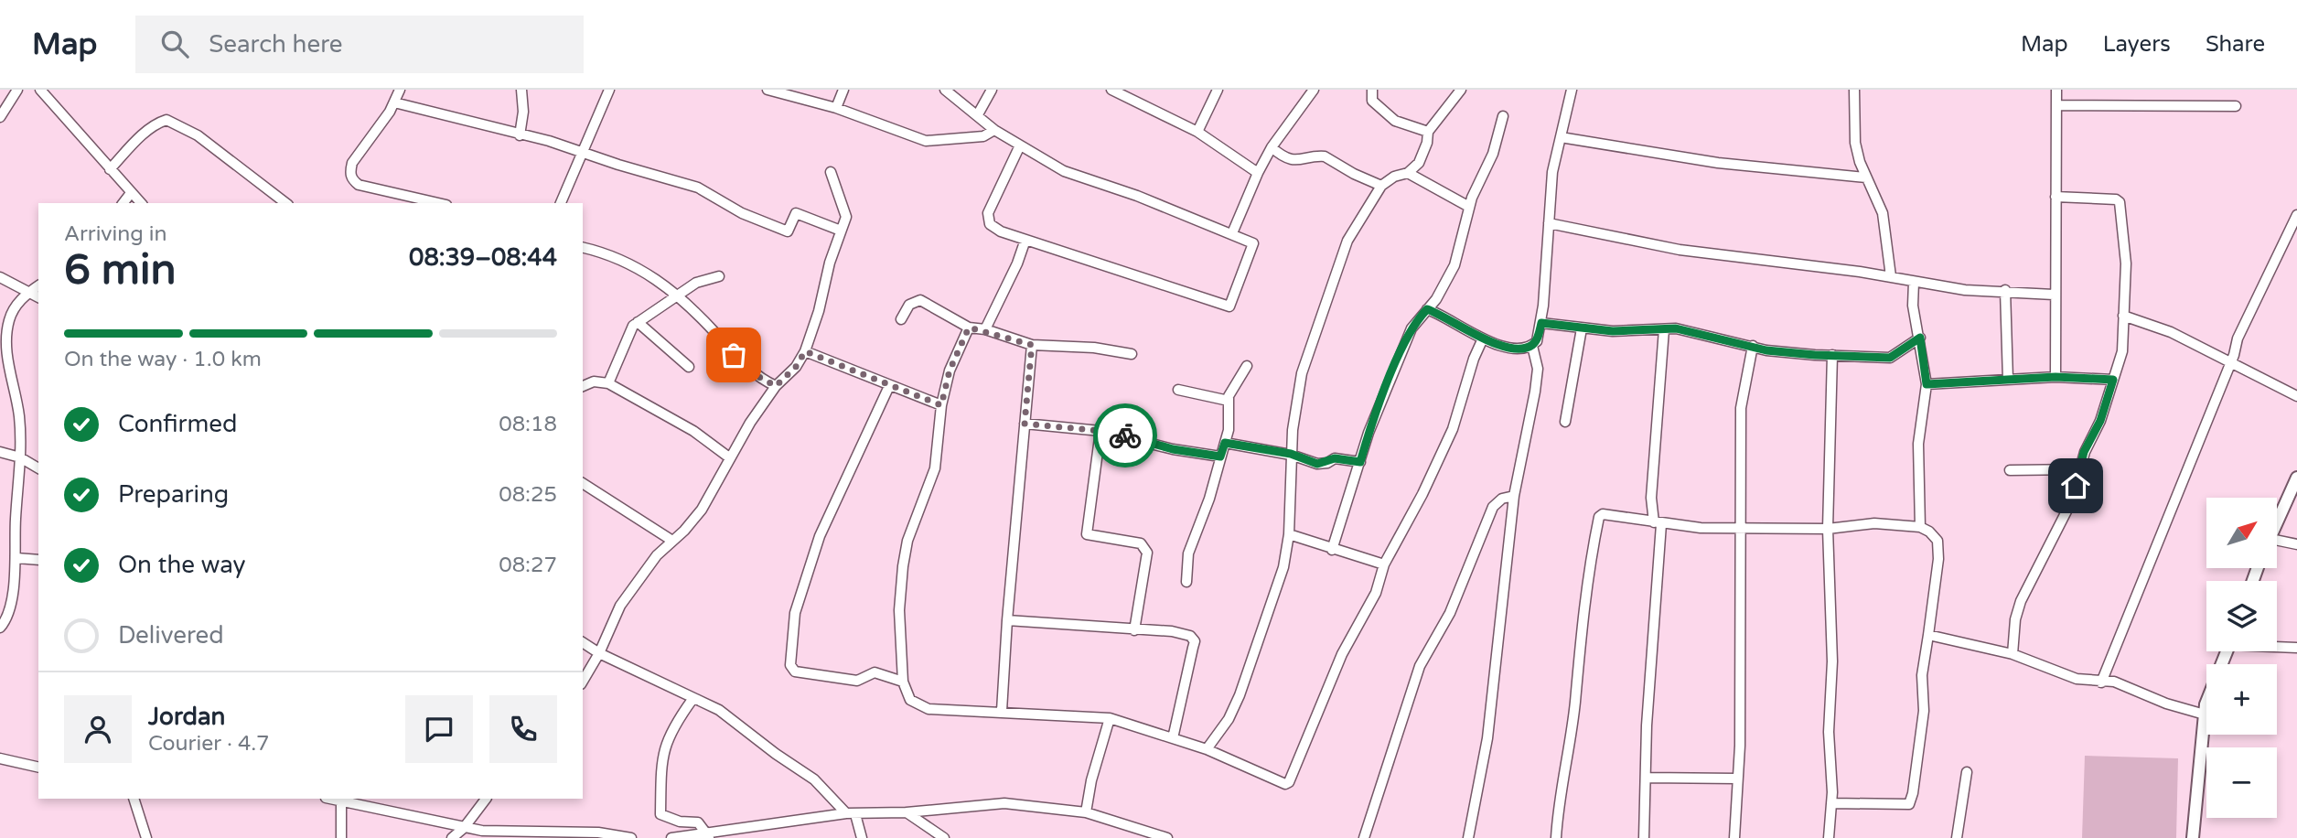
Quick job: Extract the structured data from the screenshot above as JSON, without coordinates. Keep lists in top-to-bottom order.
{
  "north": "top right",
  "page": {
    "header": "Map",
    "search": "Search here",
    "nav": ["Map", "Layers", "Share"],
    "heading": ["6 min", "Arriving in", "08:39–08:44"],
    "panel": ["Jordan", "Courier · 4.7"],
    "bar": "On the way · 1.0 km",
    "list": [
      ["Confirmed", "08:18"],
      ["Preparing", "08:25"],
      ["On the way", "08:27"],
      "Delivered"
    ],
    "map_buttons": ["+", "−"]
  }
}
